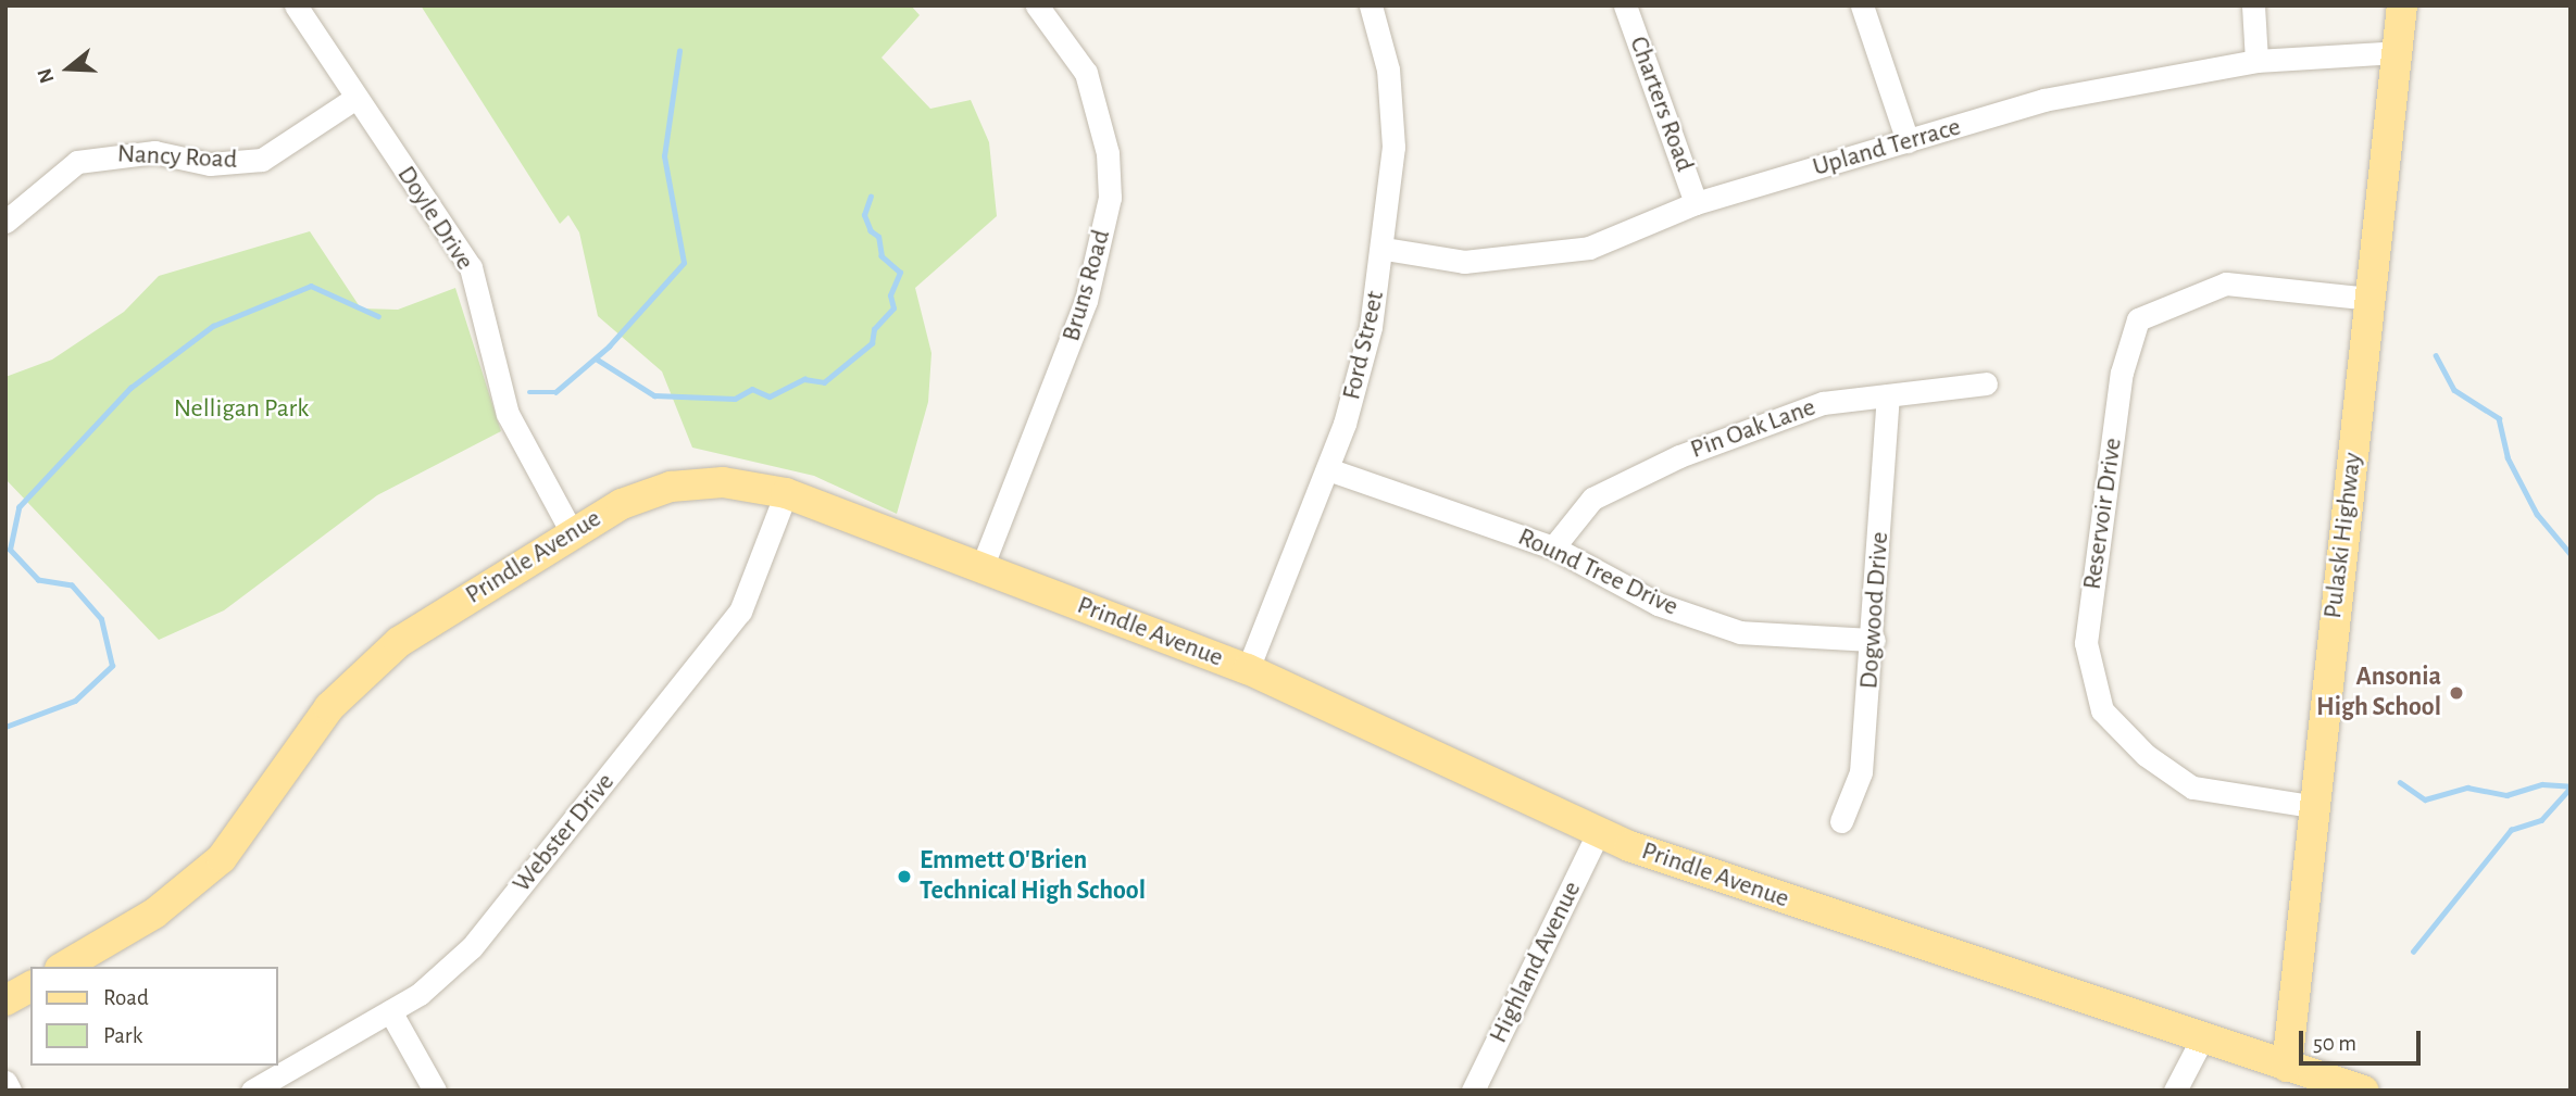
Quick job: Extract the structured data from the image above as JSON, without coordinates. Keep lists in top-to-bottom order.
{
  "streets": {
    "main road": ["Pulaski Highway", "Prindle Avenue"],
    "street": [
      "Charters Road",
      "Upland Terrace",
      "Nancy Road",
      "Doyle Drive",
      "Bruns Road",
      "Ford Street",
      "Pin Oak Lane",
      "Reservoir Drive",
      "Round Tree Drive",
      "Dogwood Drive",
      "Webster Drive",
      "Highland Avenue"
    ]
  },
  "crossings": [
    ["Charters Road", "Upland Terrace"],
    ["Upland Terrace", "Ford Street"],
    ["Upland Terrace", "Pulaski Highway"],
    ["Nancy Road", "Doyle Drive"],
    ["Doyle Drive", "Prindle Avenue"],
    ["Bruns Road", "Prindle Avenue"],
    ["Ford Street", "Prindle Avenue"],
    ["Ford Street", "Round Tree Drive"],
    ["Pin Oak Lane", "Round Tree Drive"],
    ["Pin Oak Lane", "Dogwood Drive"],
    ["Reservoir Drive", "Pulaski Highway"],
    ["Pulaski Highway", "Prindle Avenue"],
    ["Prindle Avenue", "Webster Drive"],
    ["Prindle Avenue", "Highland Avenue"],
    ["Round Tree Drive", "Dogwood Drive"]
  ],
  "parks": ["Nelligan Park"],
  "places": ["Ansonia High School", "Emmett O'Brien Technical High School"],
  "legend": ["Road", "Park"],
  "scale_bar": "50 m",
  "north": "left"
}
